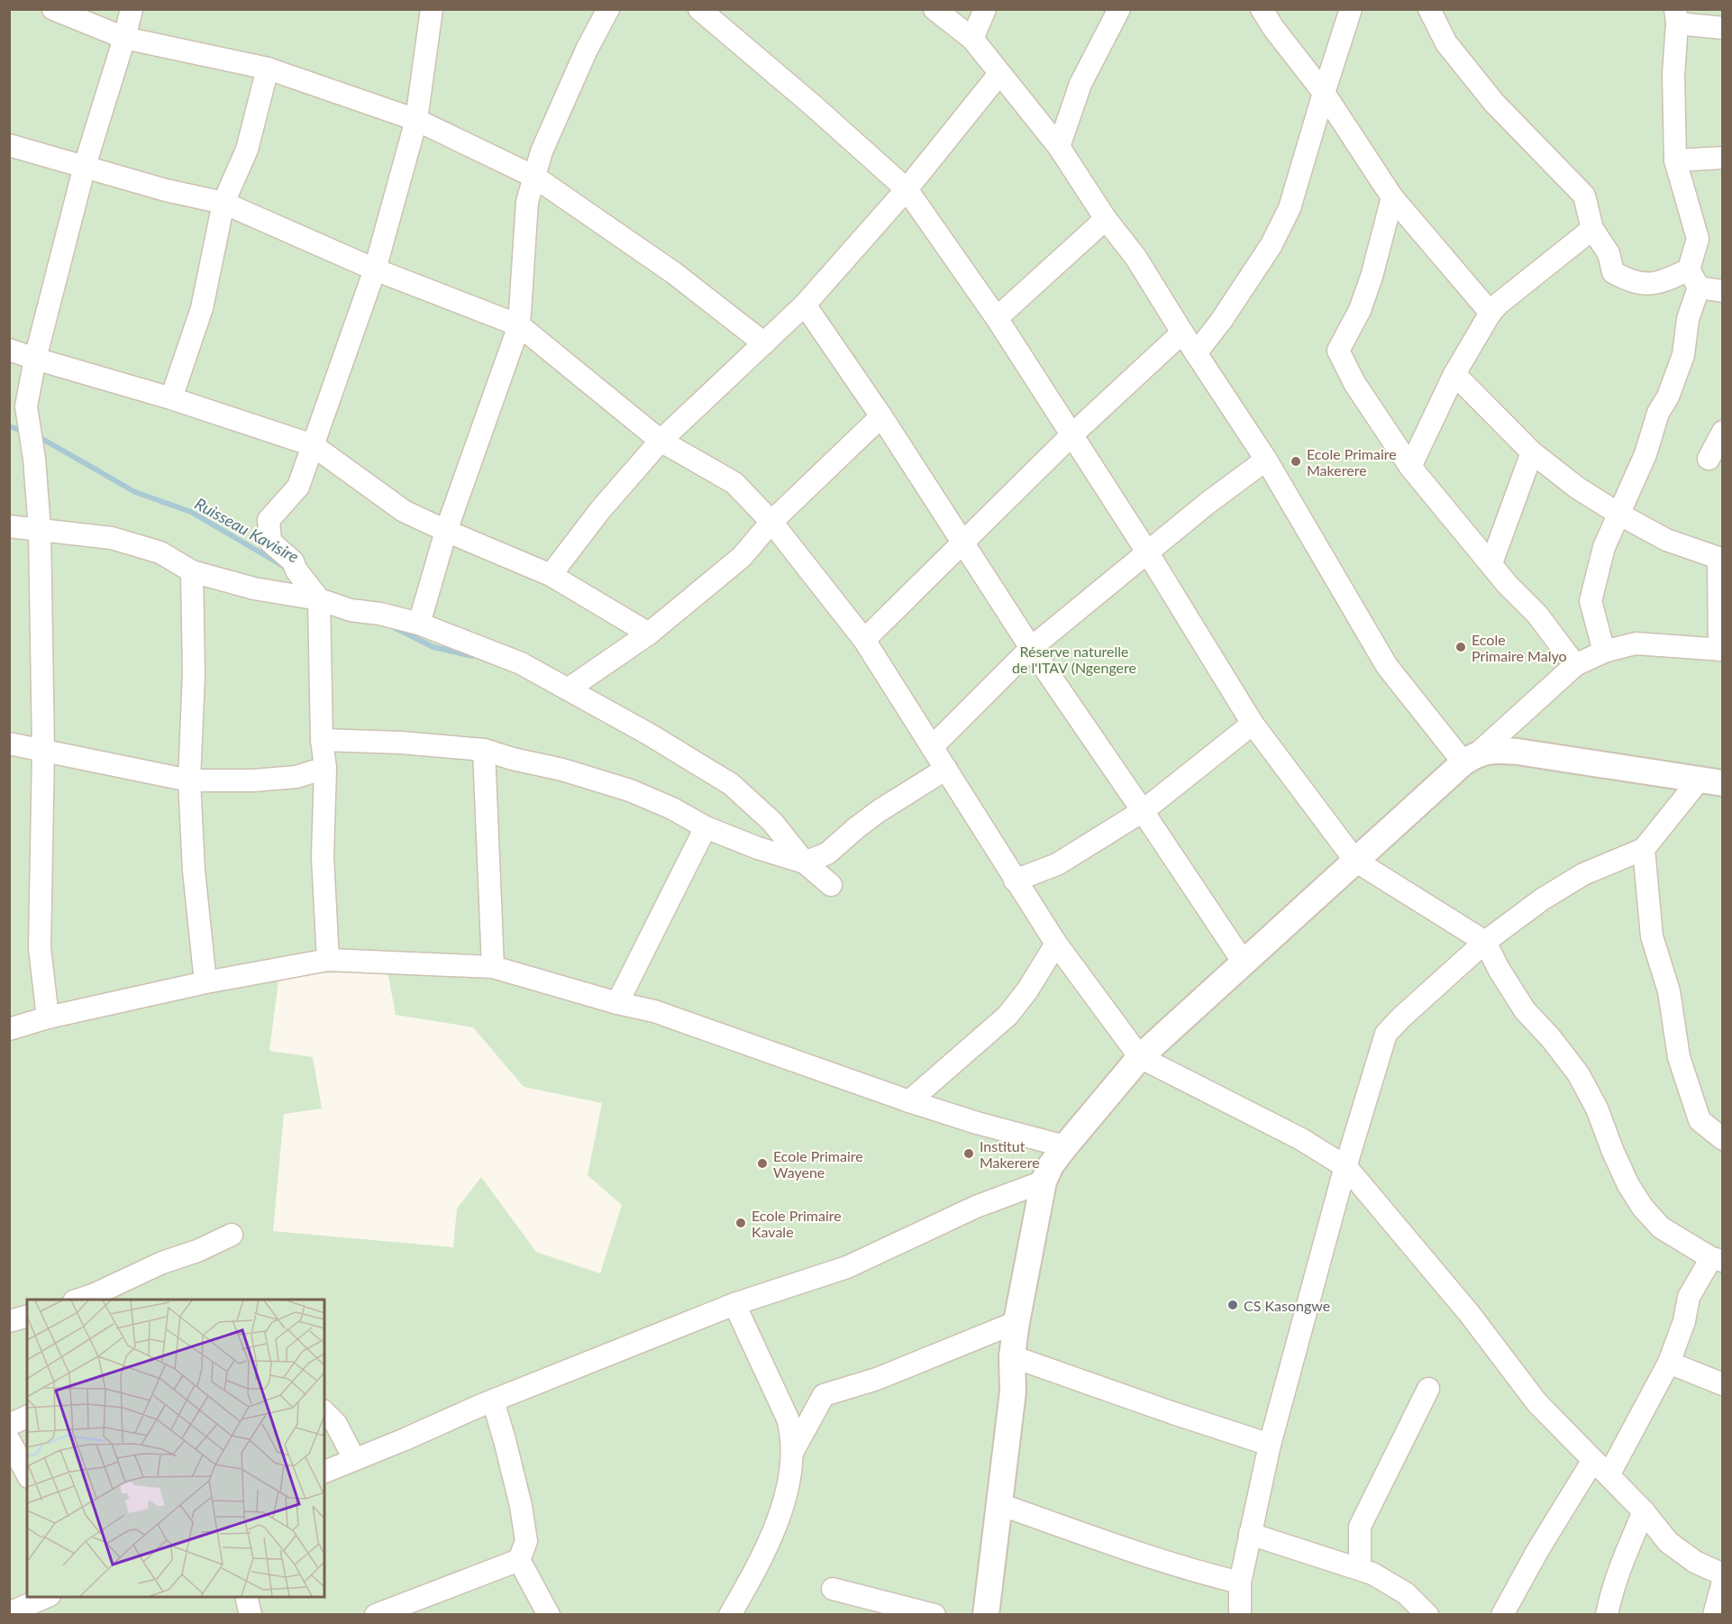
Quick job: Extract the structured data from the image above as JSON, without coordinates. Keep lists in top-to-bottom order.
{
  "water": ["Ruisseau Kavisire"],
  "parks": ["Réserve naturelle de l'ITAV (Ngengere"],
  "places": [
    "Ecole Primaire Makerere",
    "Ecole Primaire Malyo",
    "Institut Makerere",
    "Ecole Primaire Wayene",
    "Ecole Primaire Kavale",
    "CS Kasongwe"
  ]
}
